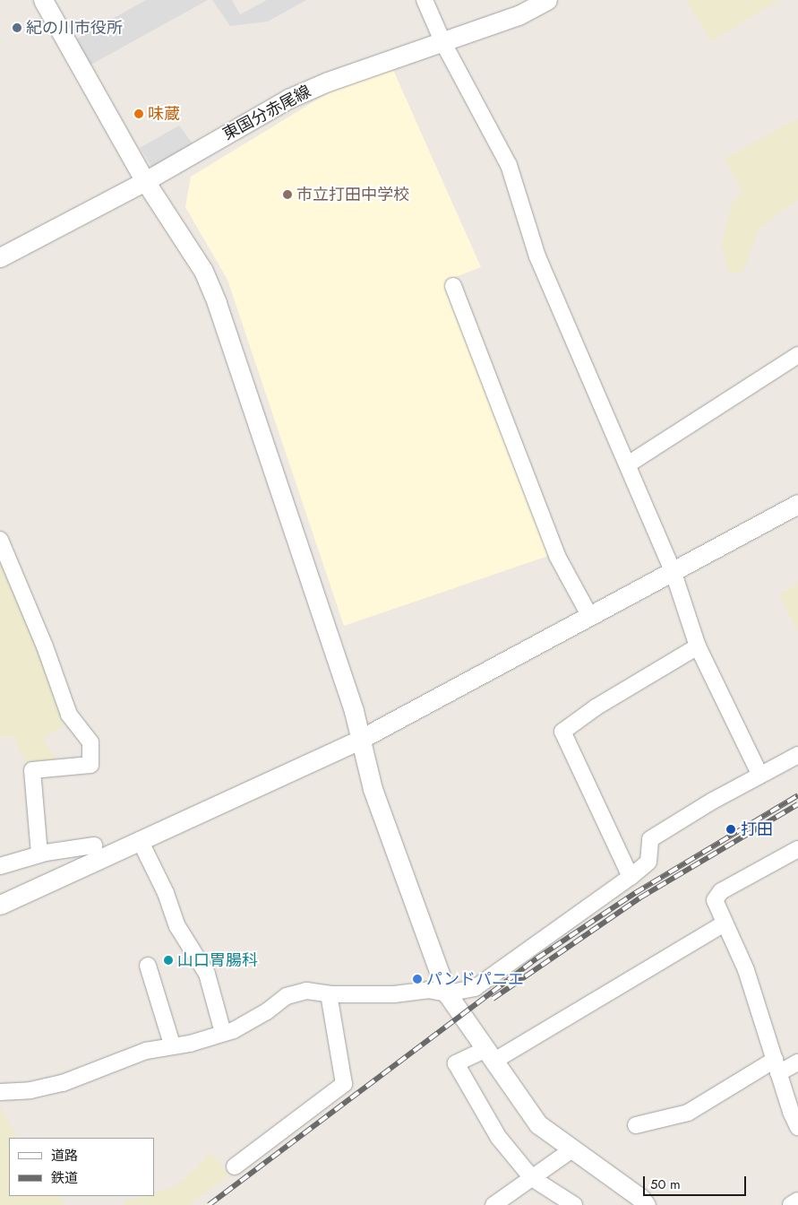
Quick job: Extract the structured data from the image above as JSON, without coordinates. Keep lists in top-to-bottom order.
{
  "streets": {
    "street": ["東国分赤尾線"]
  },
  "places": [
    "紀の川市役所",
    "味蔵",
    "市立打田中学校",
    "打田",
    "山口胃腸科",
    "パンドパニエ"
  ],
  "legend": ["道路", "鉄道"],
  "scale_bar": "50 m"
}
